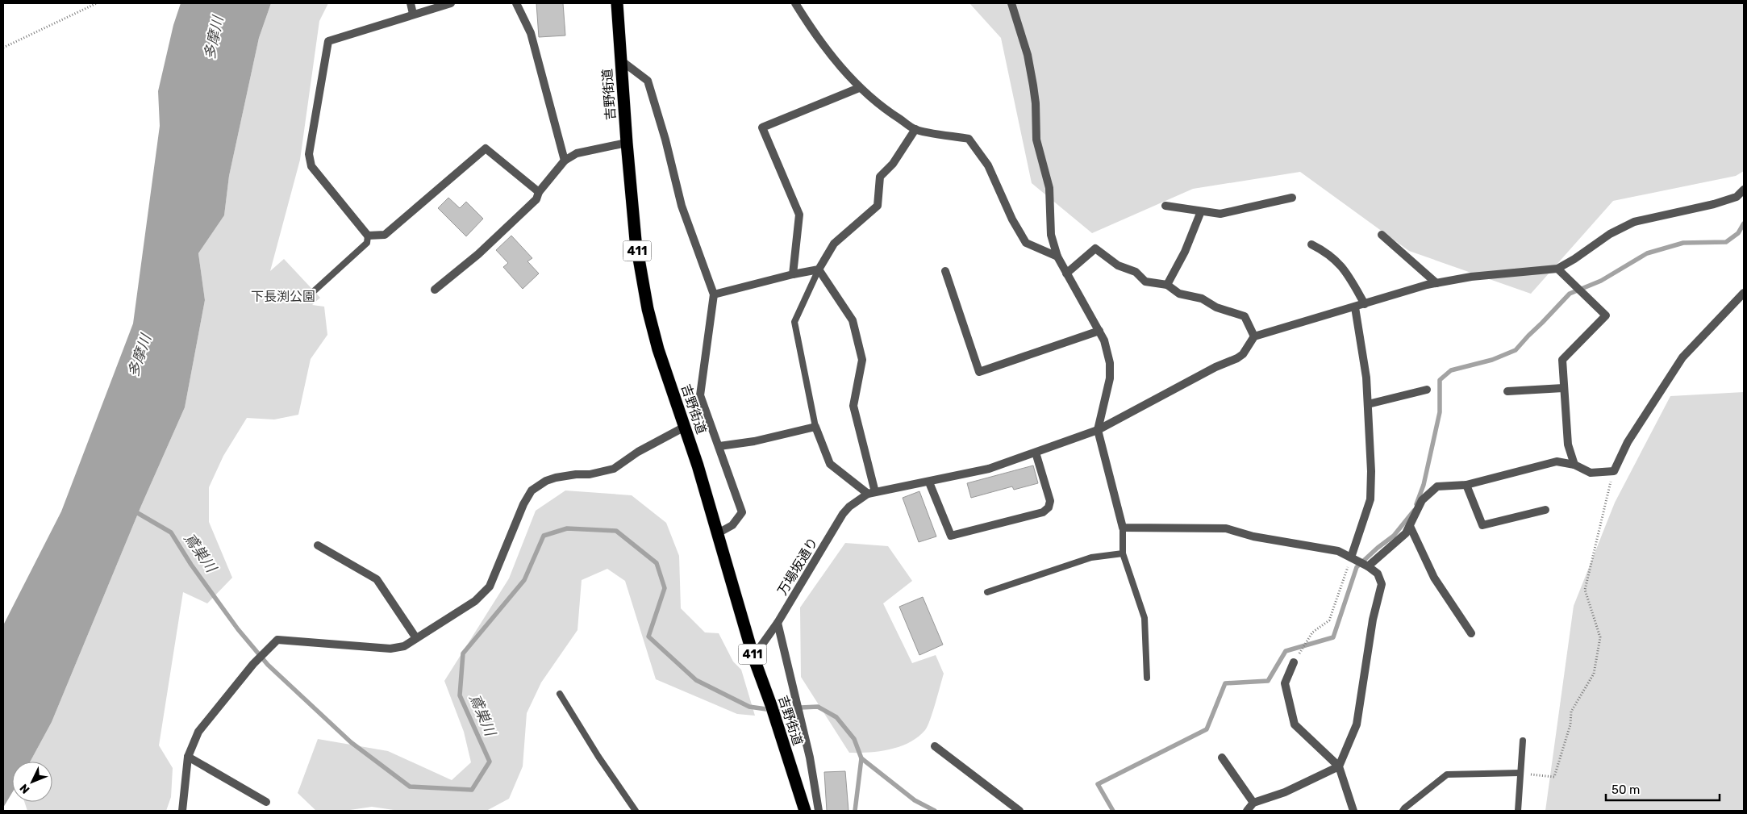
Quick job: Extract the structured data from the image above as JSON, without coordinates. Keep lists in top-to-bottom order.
{
  "streets": {
    "highway": ["吉野街道", "411"],
    "street": ["万場坂通り"]
  },
  "crossings": [
    ["吉野街道", "万場坂通り"]
  ],
  "water": ["多摩川", "鳶巣川"],
  "parks": ["下長渕公園"],
  "scale_bar": "50 m",
  "north": "bottom left"
}
